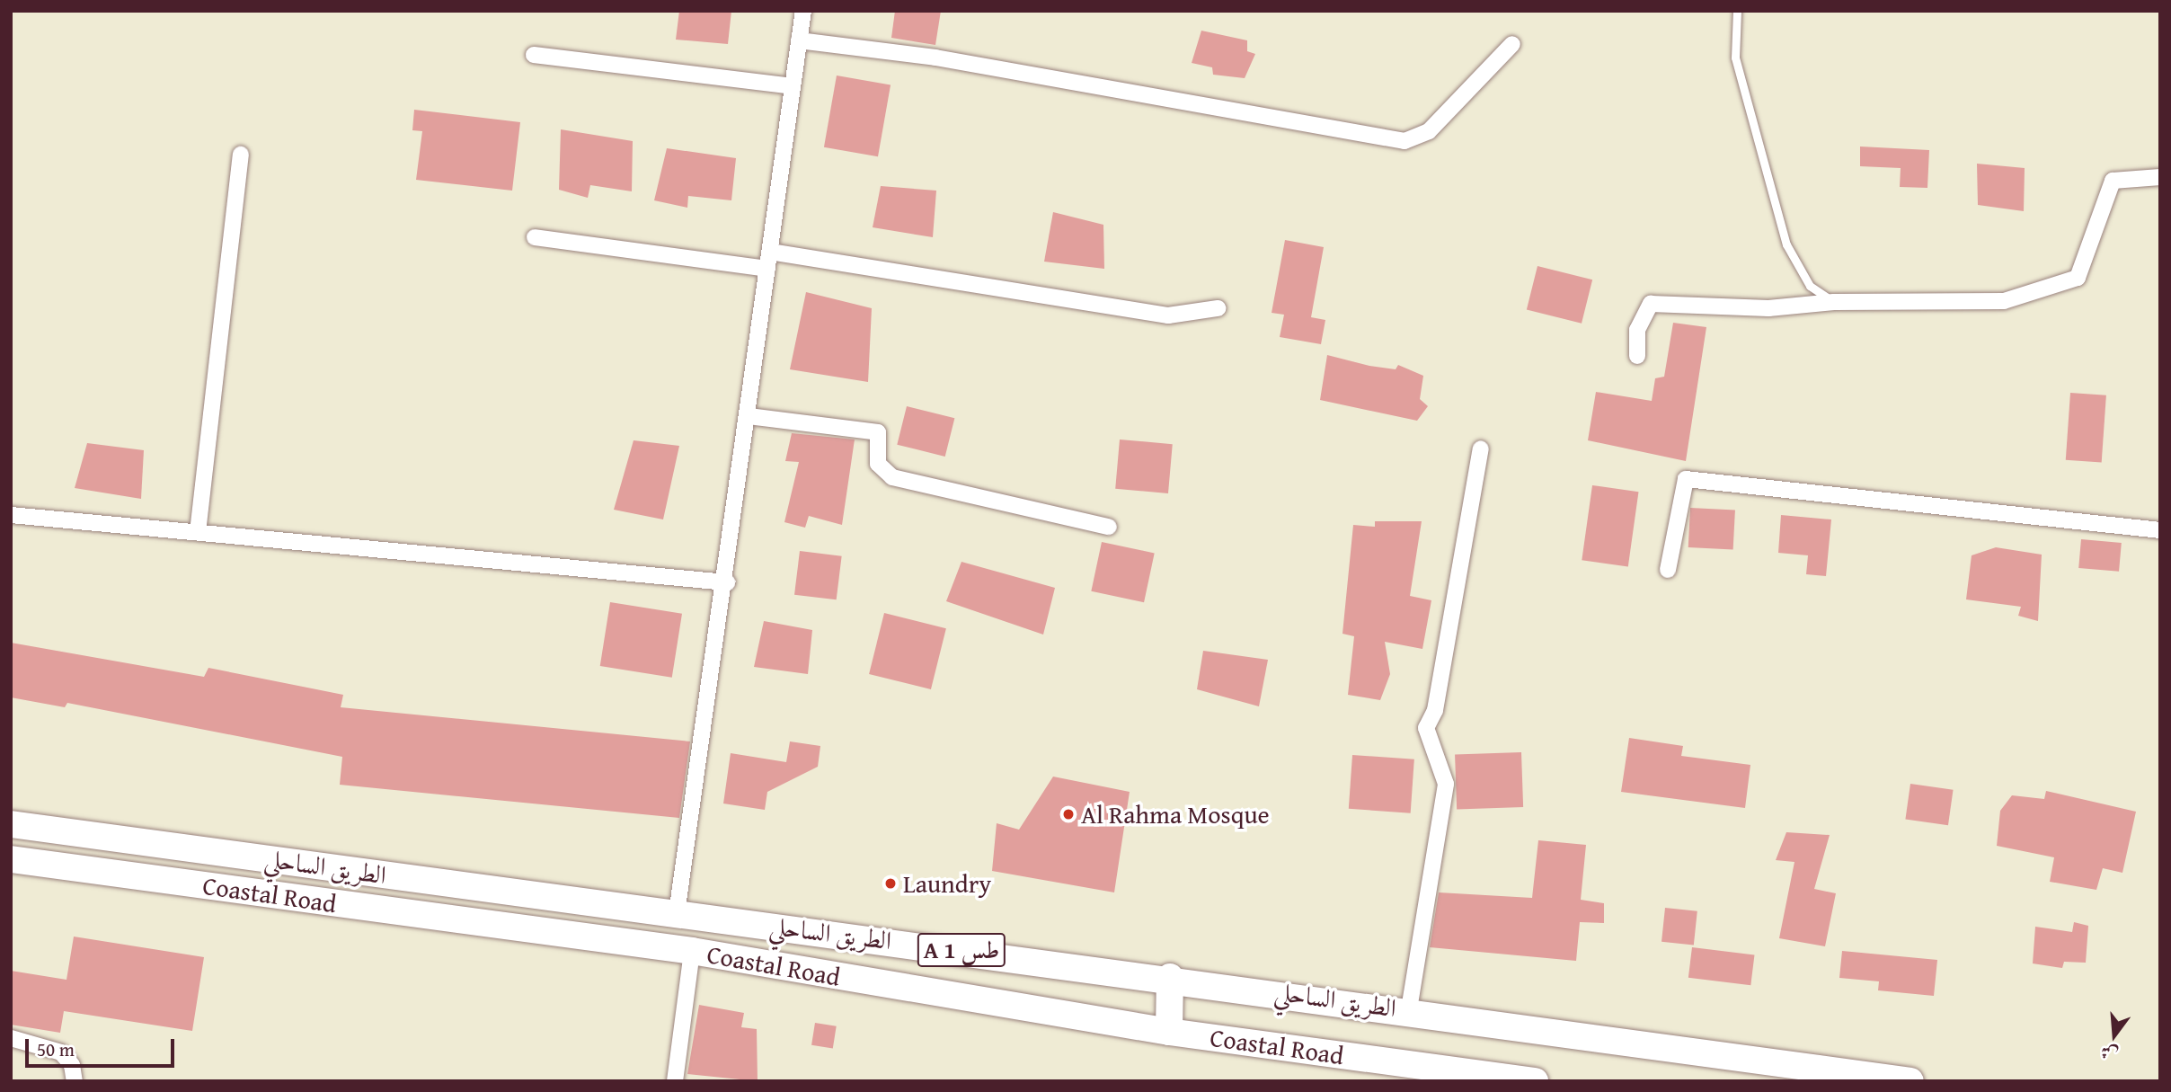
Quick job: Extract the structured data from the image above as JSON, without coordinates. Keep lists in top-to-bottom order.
{
  "streets": {
    "highway": ["الطريق الساحلي", "Coastal Road", "A 1 طس"]
  },
  "places": ["Al Rahma Mosque", "Laundry"],
  "scale_bar": "50 m",
  "north": "bottom"
}
